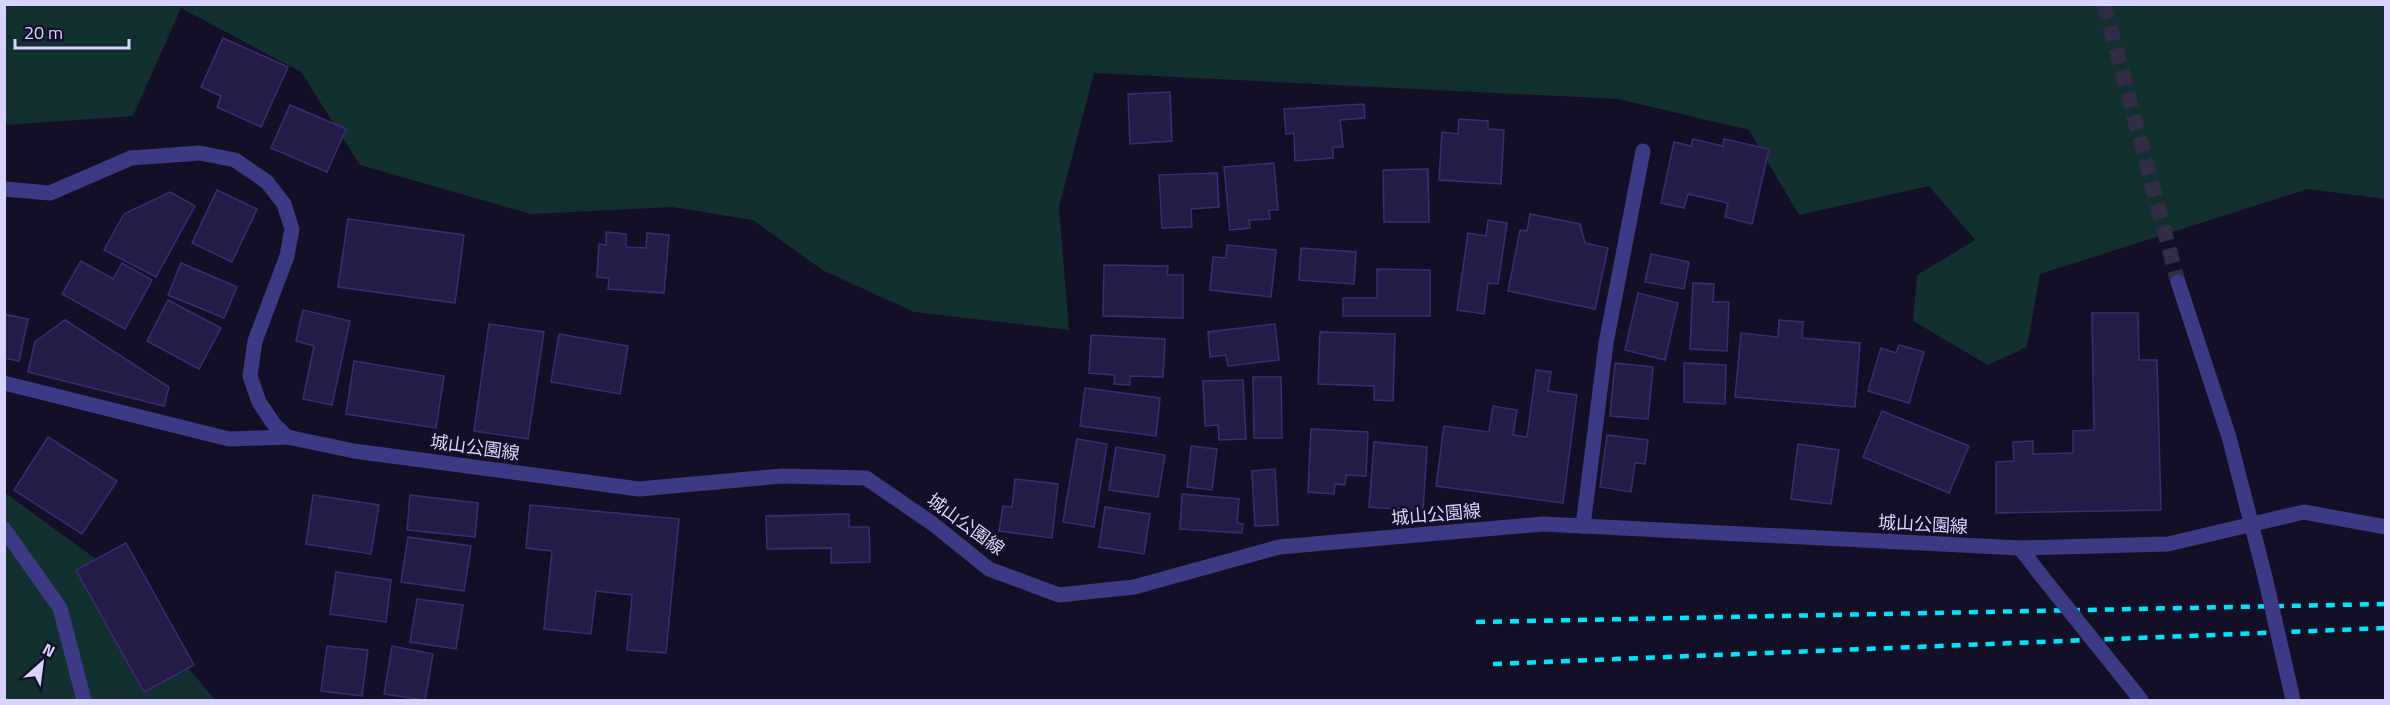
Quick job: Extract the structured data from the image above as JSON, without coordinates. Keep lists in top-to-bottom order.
{
  "streets": {
    "street": ["城山公園線"]
  },
  "scale_bar": "20 m",
  "north": "top right"
}
